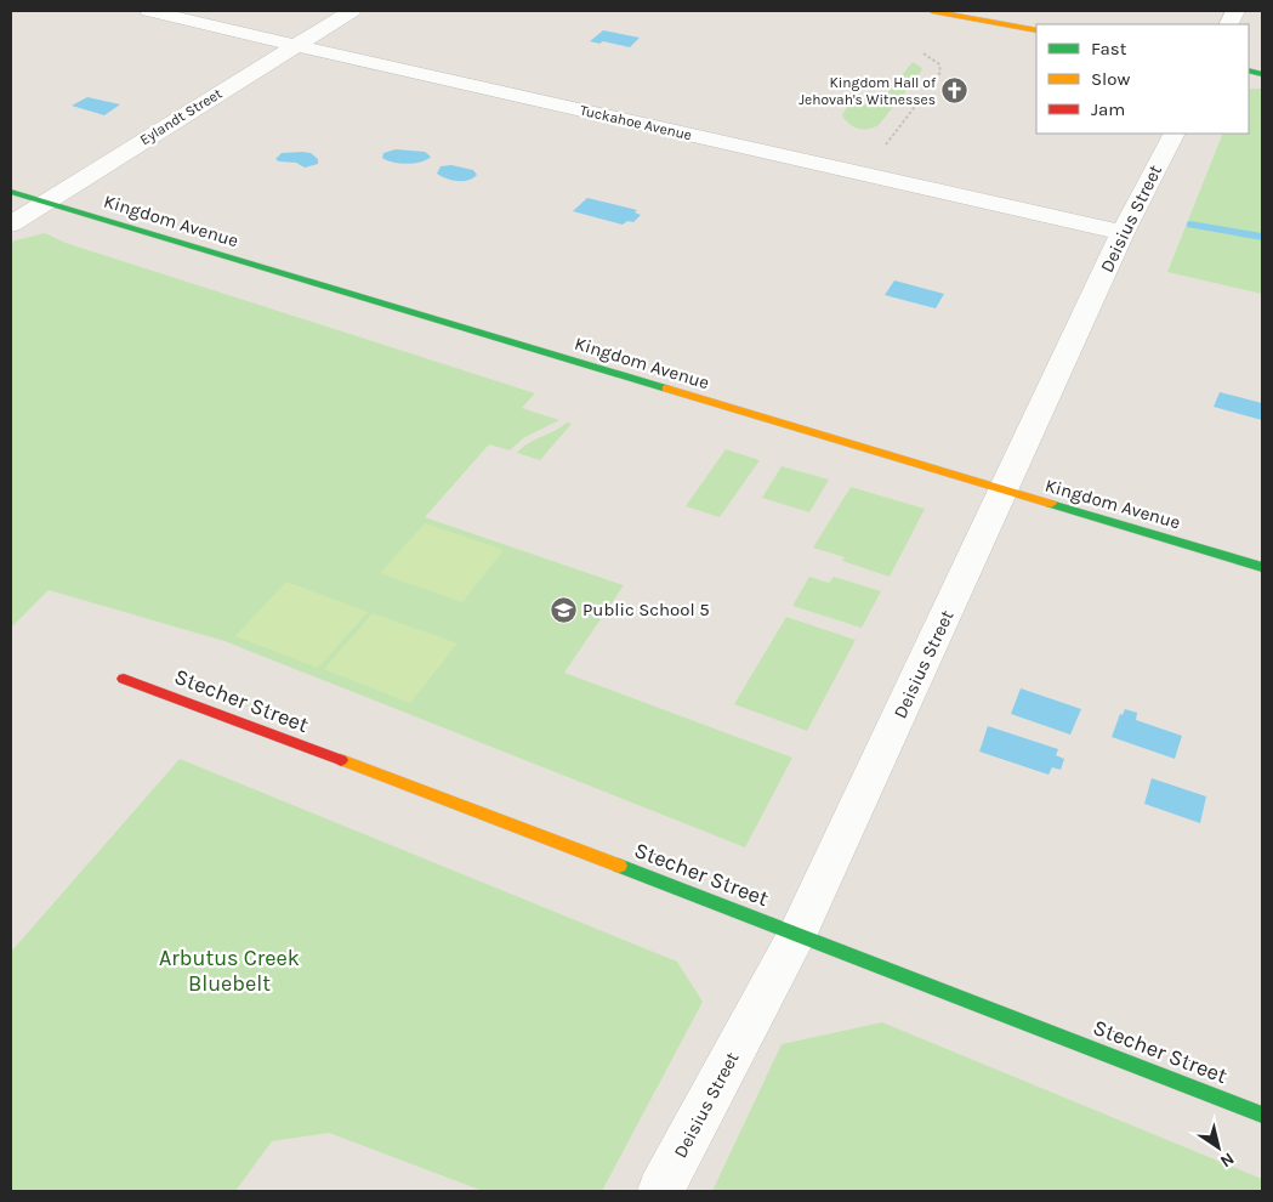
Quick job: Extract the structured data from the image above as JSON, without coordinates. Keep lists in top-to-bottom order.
{
  "streets": {
    "street": [
      "Eylandt Street",
      "Tuckahoe Avenue",
      "Deisius Street",
      "Kingdom Avenue",
      "Stecher Street"
    ]
  },
  "crossings": [
    ["Eylandt Street", "Tuckahoe Avenue"],
    ["Eylandt Street", "Kingdom Avenue"],
    ["Tuckahoe Avenue", "Deisius Street"],
    ["Deisius Street", "Kingdom Avenue"],
    ["Deisius Street", "Stecher Street"]
  ],
  "parks": ["Arbutus Creek Bluebelt"],
  "places": {
    "church": ["Kingdom Hall of Jehovah's Witnesses"],
    "school or university": ["Public School 5"]
  },
  "legend": ["Fast", "Slow", "Jam"],
  "north": "bottom right"
}
